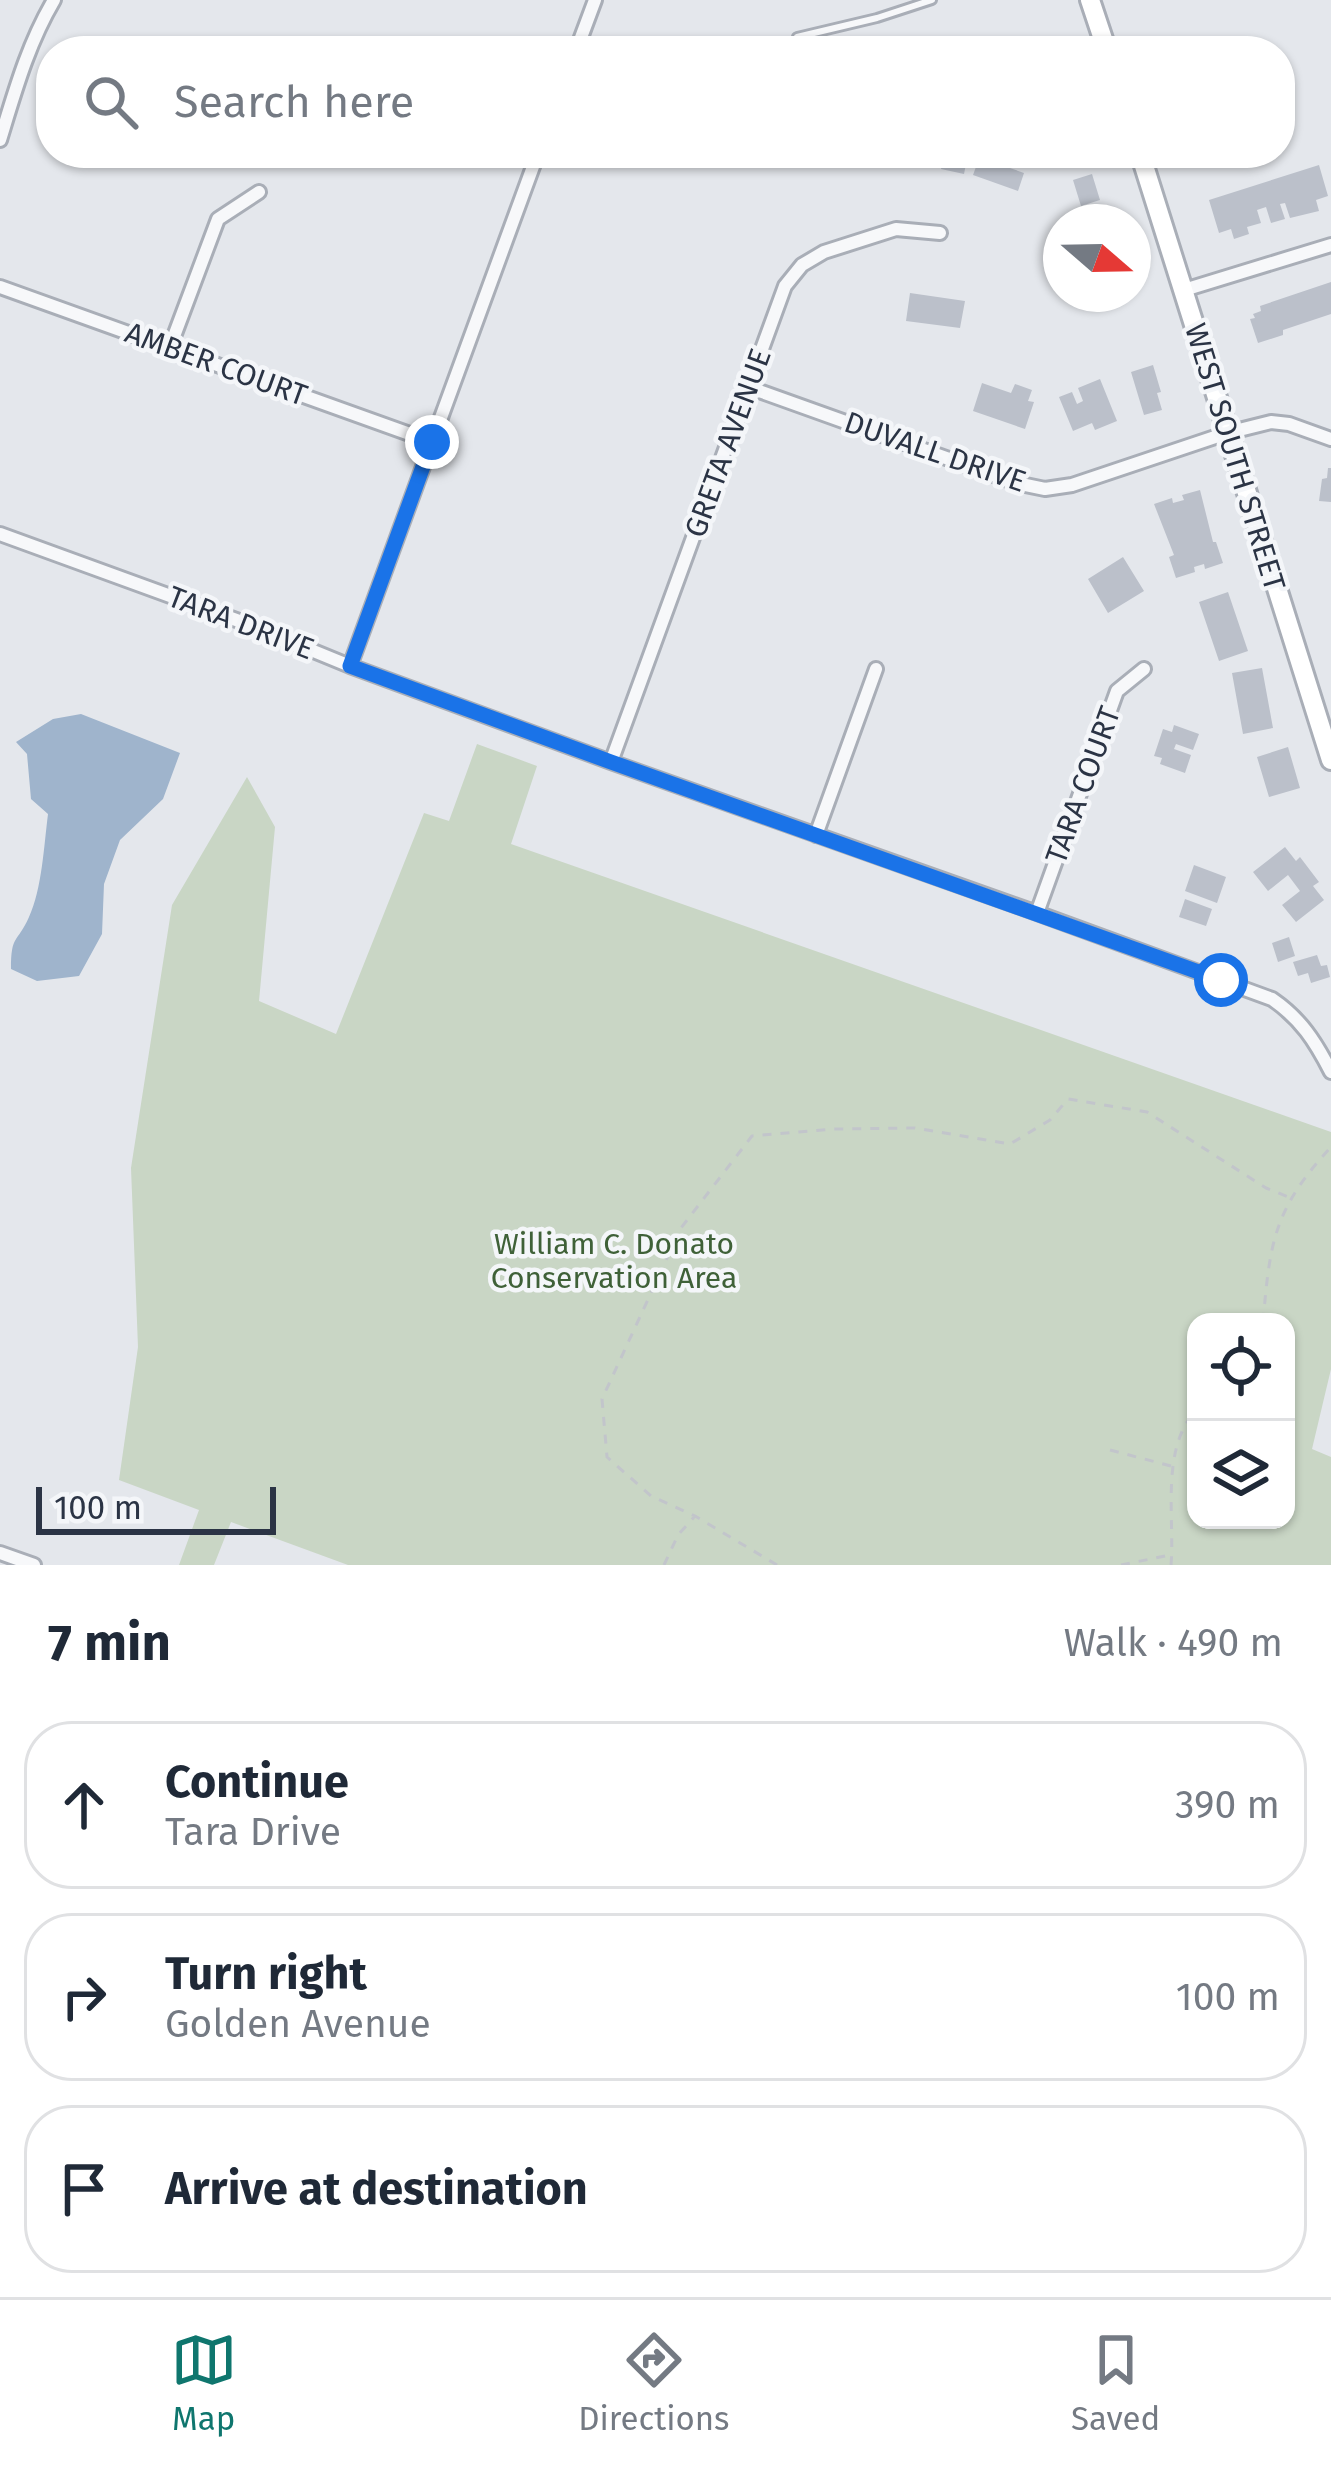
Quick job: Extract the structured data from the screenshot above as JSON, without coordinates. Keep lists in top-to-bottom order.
{
  "streets": {
    "street": [
      "AMBER COURT",
      "GRETA AVENUE",
      "DUVALL DRIVE",
      "WEST SOUTH STREET",
      "TARA DRIVE",
      "TARA COURT"
    ]
  },
  "crossings": [
    ["GRETA AVENUE", "DUVALL DRIVE"],
    ["GRETA AVENUE", "TARA DRIVE"],
    ["DUVALL DRIVE", "WEST SOUTH STREET"],
    ["TARA DRIVE", "TARA COURT"]
  ],
  "parks": ["William C. Donato Conservation Area"],
  "scale_bar": "100 m",
  "north": "right",
  "page": {
    "search": "Search here",
    "scale": "100 m",
    "heading": ["7 min", "Walk · 490 m"],
    "list": [
      ["Continue", "Tara Drive", "390 m"],
      ["Turn right", "Golden Avenue", "100 m"],
      "Arrive at destination"
    ],
    "nav": ["Map", "Directions", "Saved"]
  }
}
